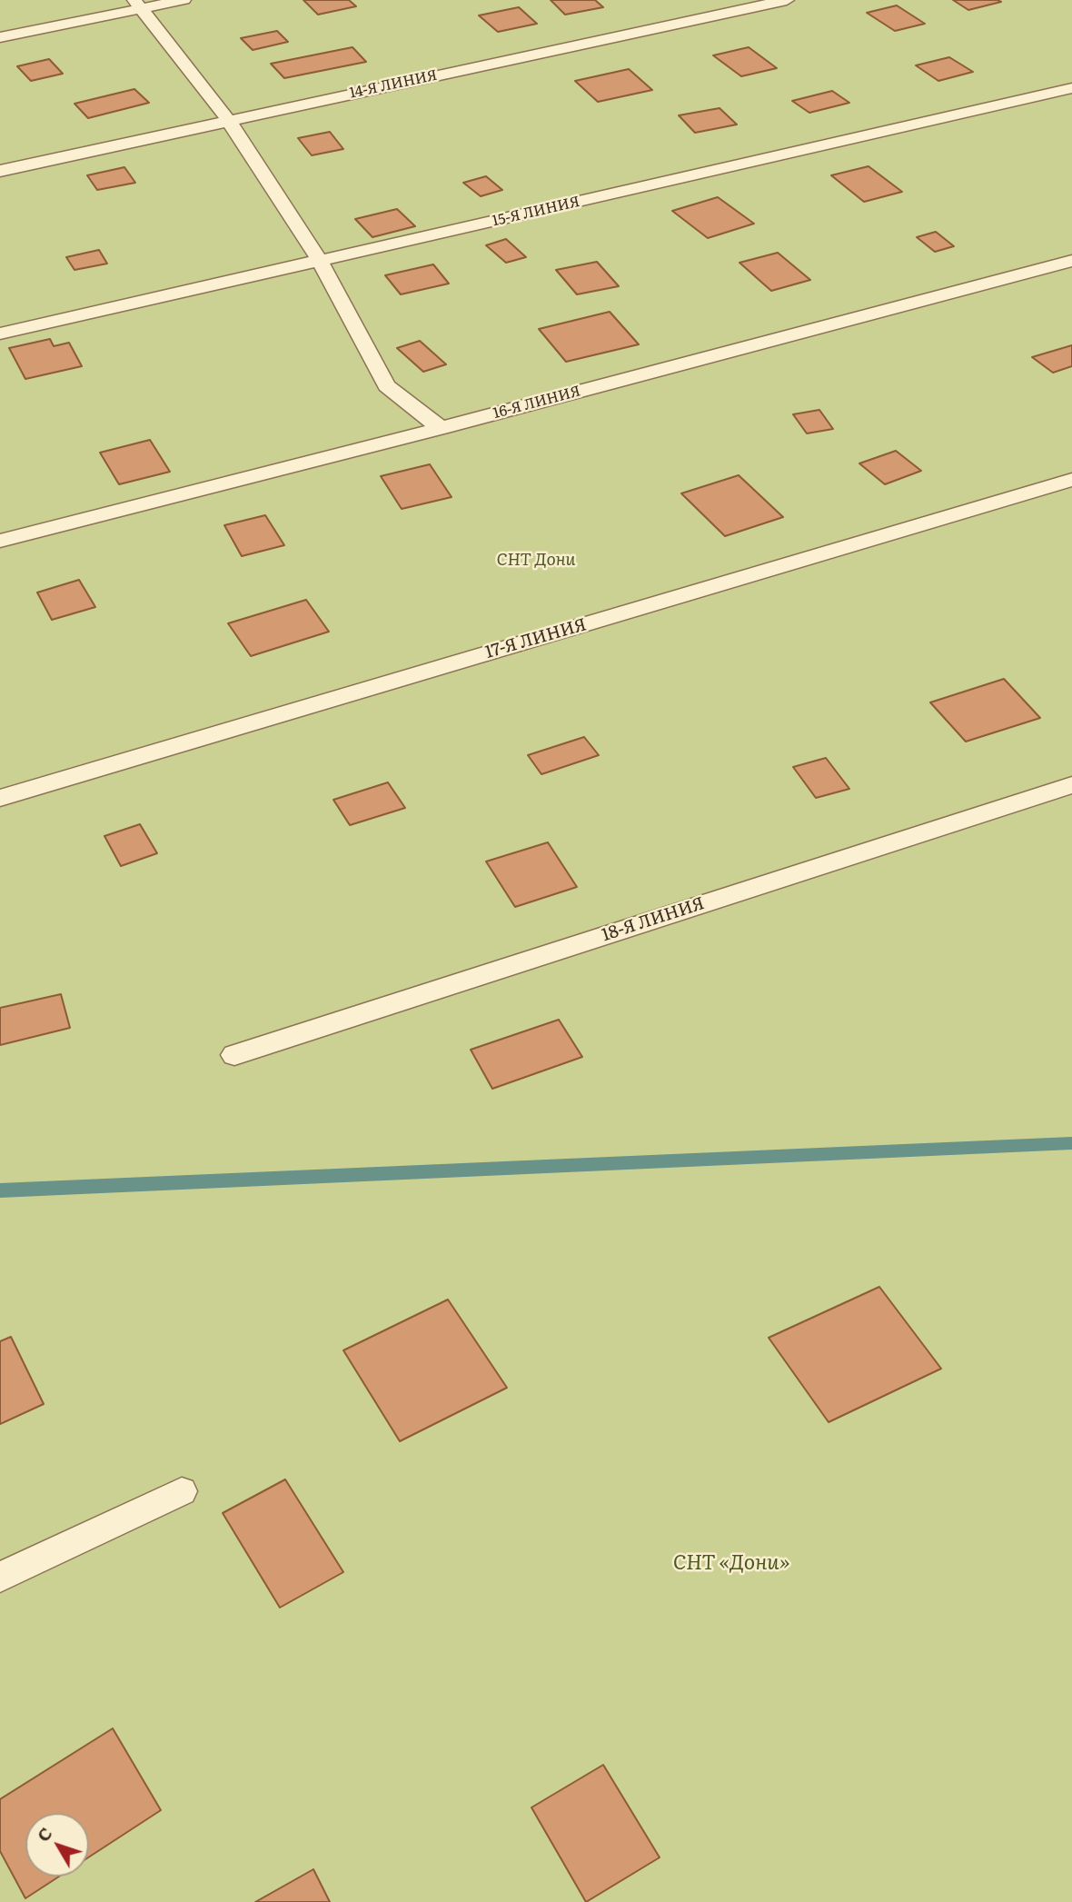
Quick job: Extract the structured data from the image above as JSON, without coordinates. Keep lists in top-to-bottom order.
{
  "streets": {
    "lane": [
      "14-Я ЛИНИЯ",
      "15-Я ЛИНИЯ",
      "16-Я ЛИНИЯ",
      "17-Я ЛИНИЯ",
      "18-Я ЛИНИЯ"
    ]
  },
  "parks": ["СНТ Дони", "СНТ «Дони»"],
  "north": "top left"
}
